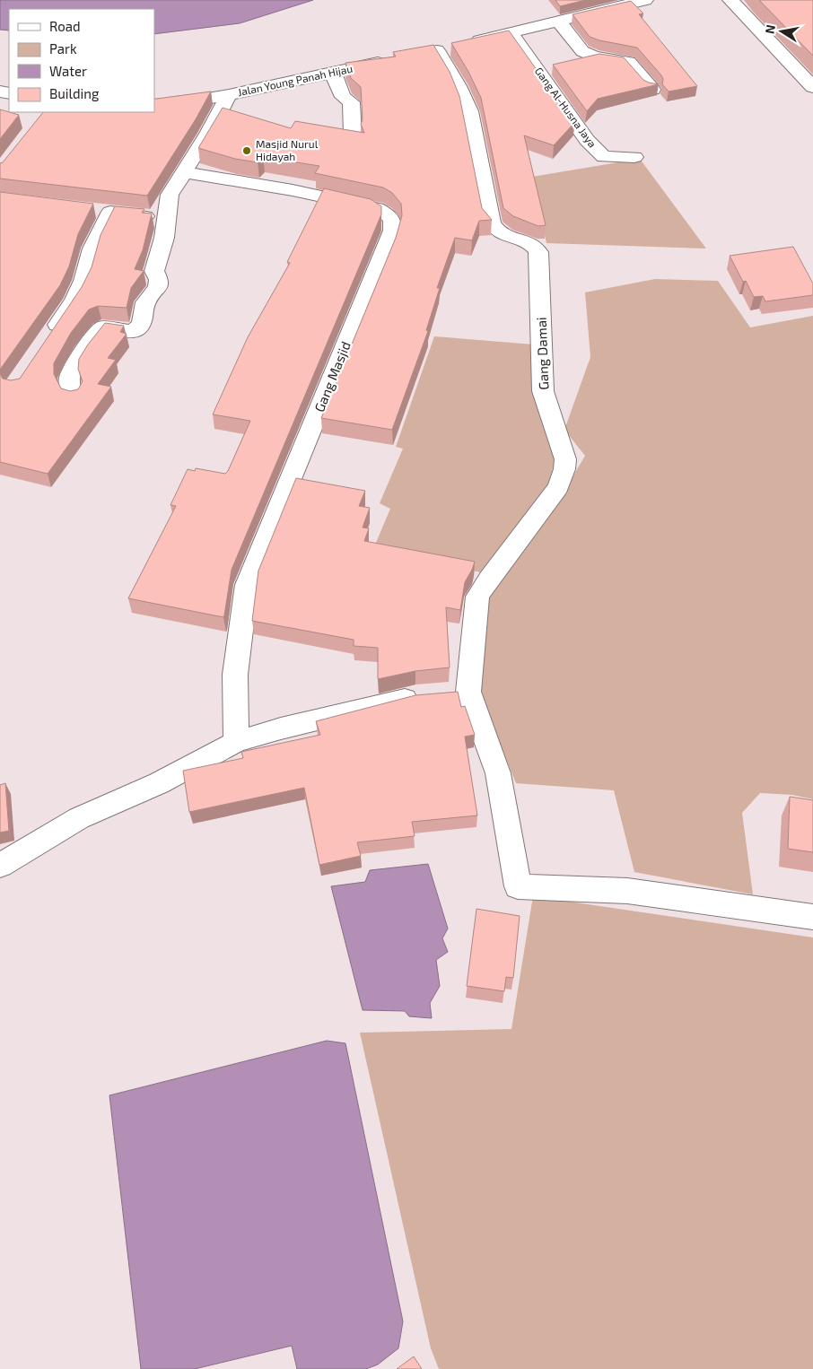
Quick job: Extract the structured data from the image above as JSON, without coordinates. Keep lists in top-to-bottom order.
{
  "streets": {
    "street": [
      "Jalan Young Panah Hijau",
      "Gang Al-Husna Jaya",
      "Gang Damai",
      "Gang Masjid"
    ]
  },
  "crossings": [
    ["Gang Al-Husna Jaya", "Gang Damai"]
  ],
  "places": ["Masjid Nurul Hidayah"],
  "legend": [
    "Road",
    "Park",
    "Water",
    "Building"
  ],
  "north": "left"
}
